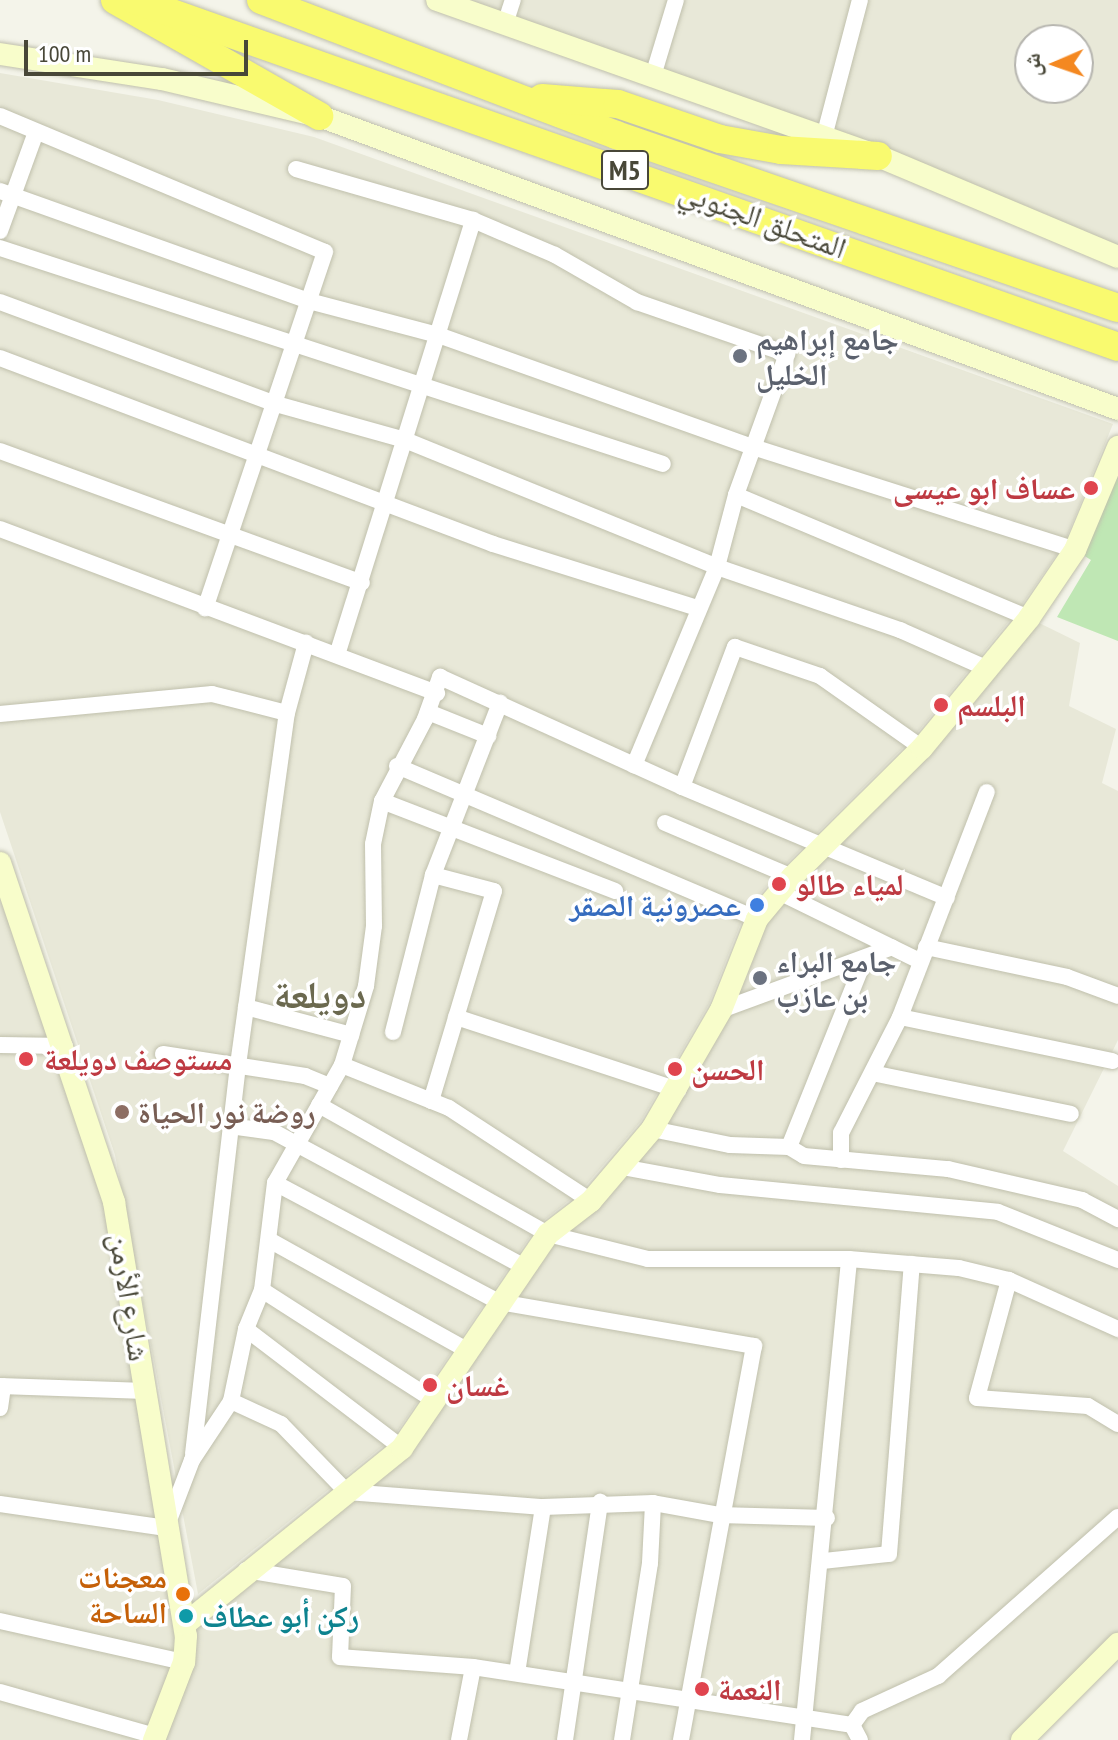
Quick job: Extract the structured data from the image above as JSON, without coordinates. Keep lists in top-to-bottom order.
{
  "streets": {
    "highway": ["M5", "المتحلق الجنوبي"],
    "main road": ["شارع الأرمن"]
  },
  "districts": ["دويلعة"],
  "places": [
    "جامع إبراهيم الخليل",
    "عساف ابو عيسى",
    "البلسم",
    "لمياء طالو",
    "عصرونية الصقر",
    "جامع البراء بن عازب",
    "مستوصف دويلعة",
    "الحسن",
    "روضة نور الحياة",
    "غسان",
    "معجنات الساحة",
    "ركن أبو عطاف",
    "النعمة"
  ],
  "scale_bar": "100 m",
  "north": "left"
}
